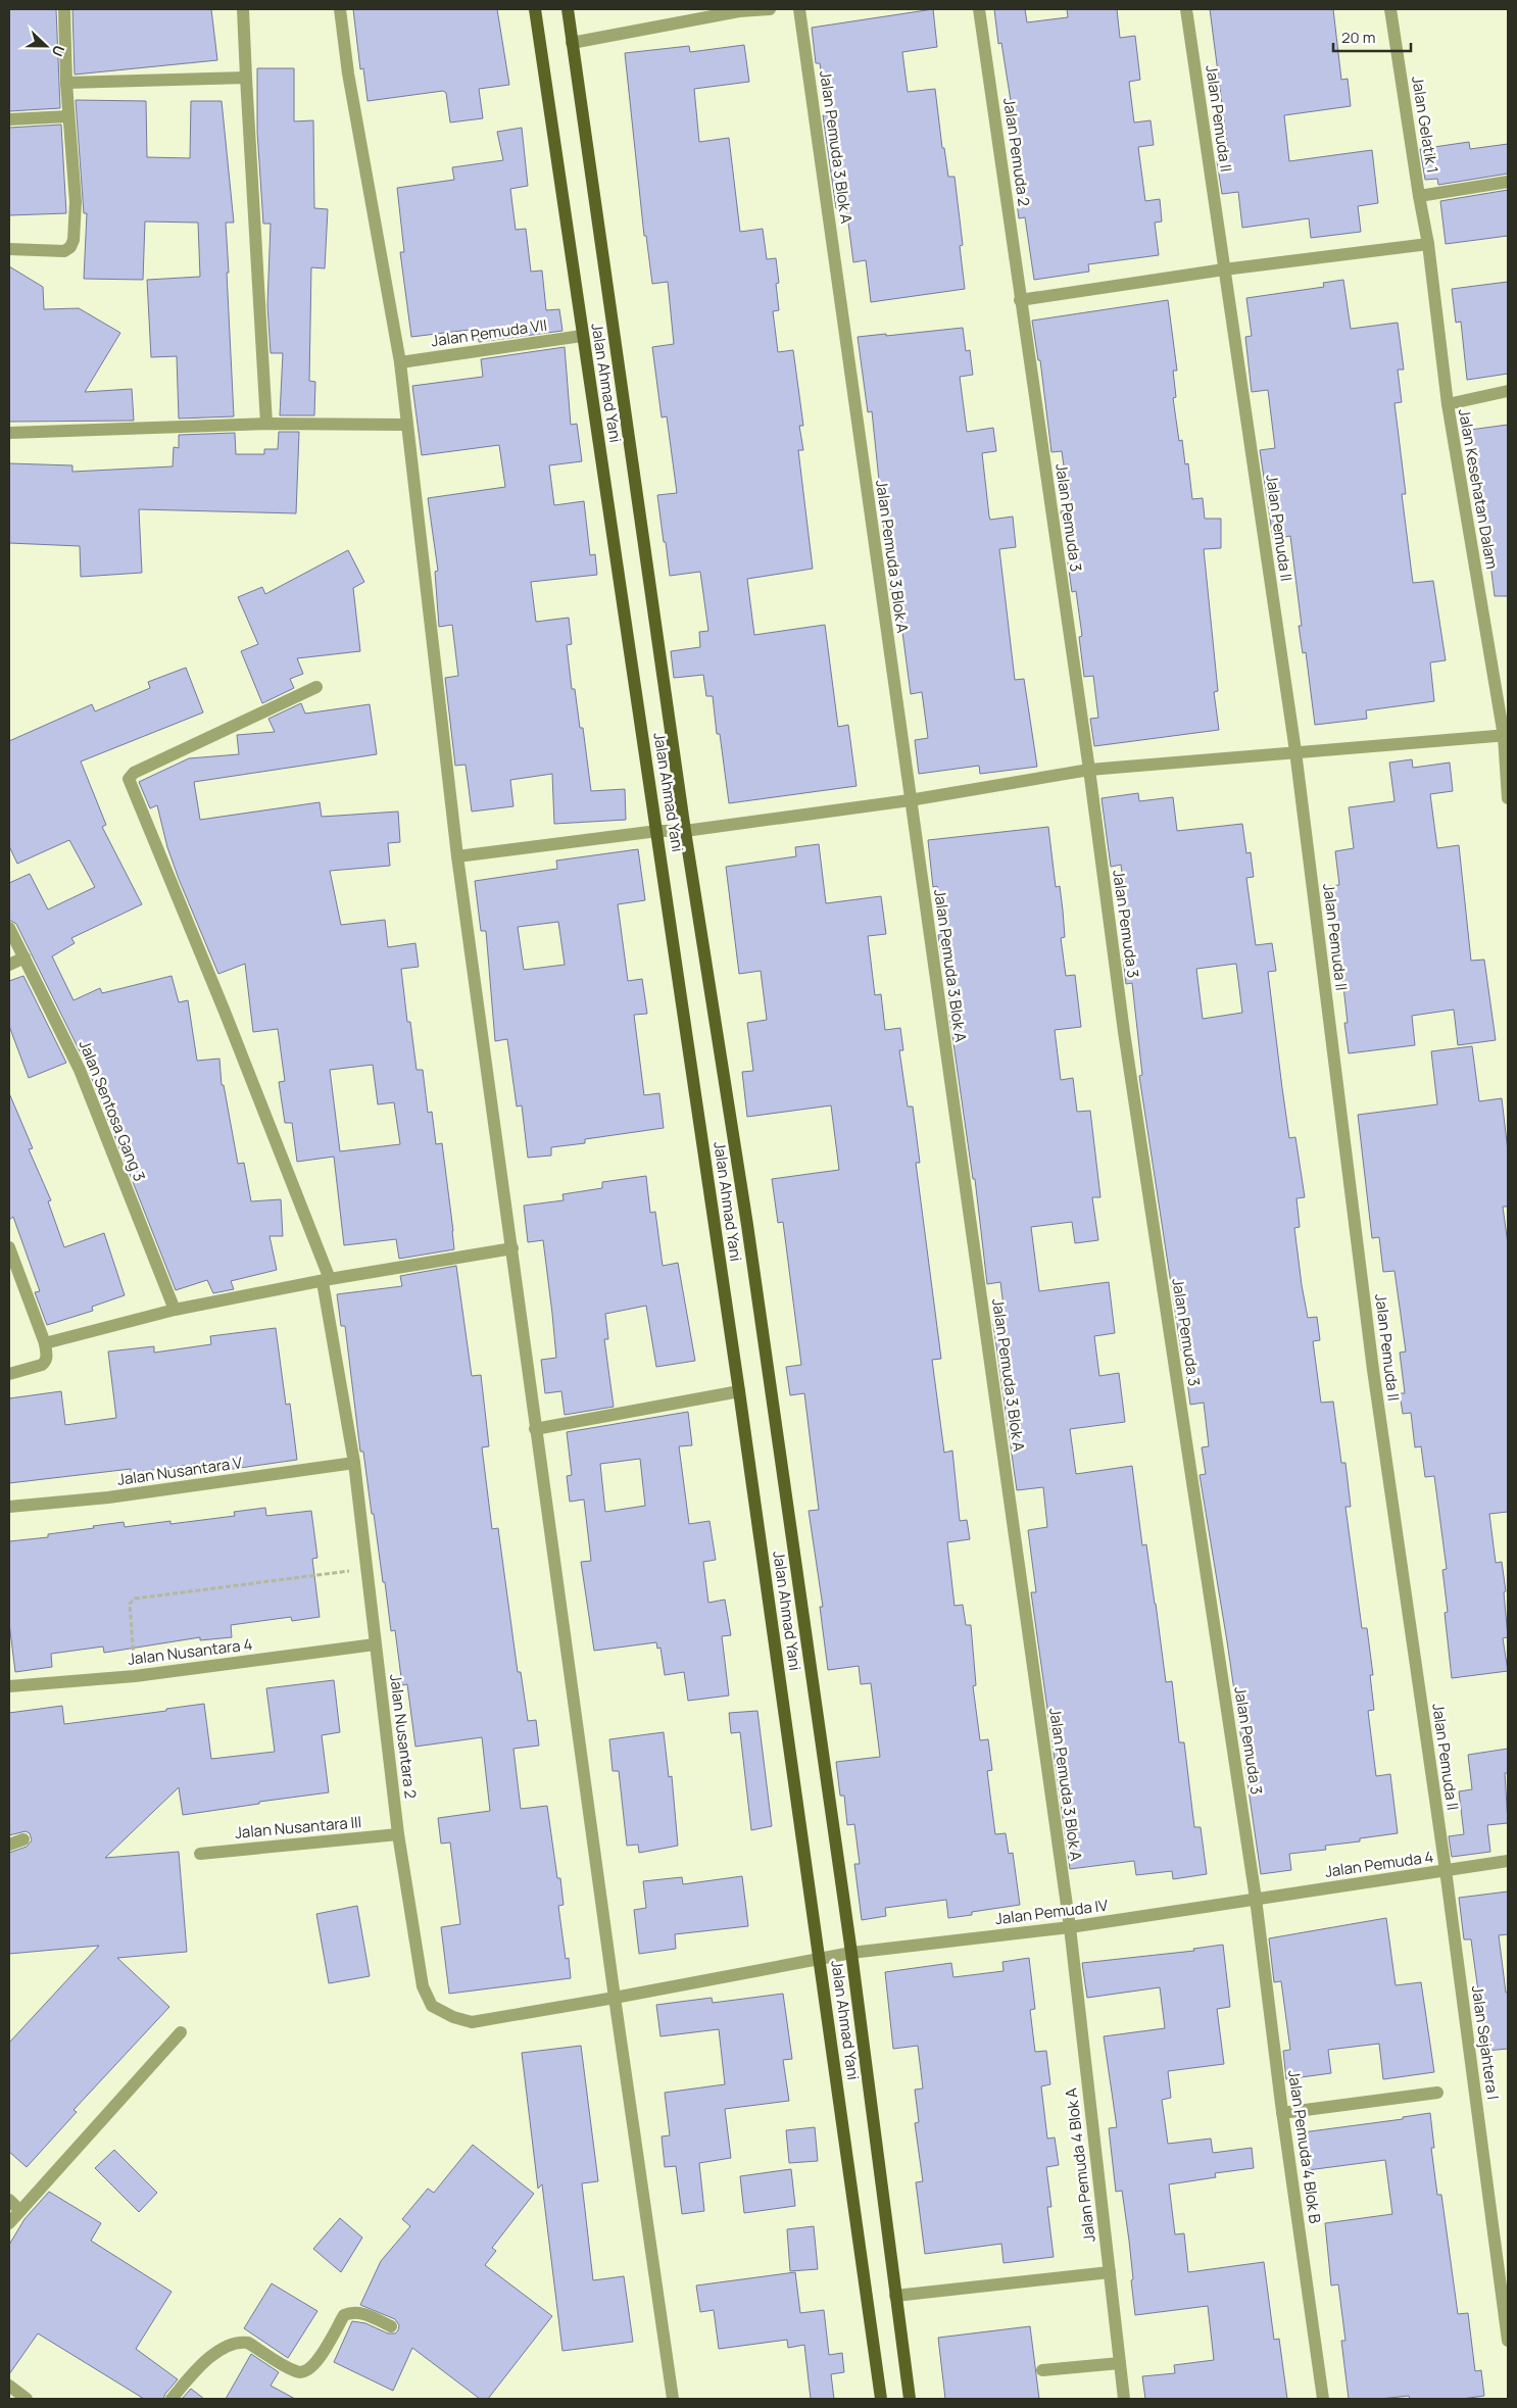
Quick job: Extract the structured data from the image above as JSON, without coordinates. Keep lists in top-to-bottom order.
{
  "streets": {
    "main road": ["Jalan Ahmad Yani"],
    "street": [
      "Jalan Pemuda II",
      "Jalan Gelatik 1",
      "Jalan Pemuda 3 Blok A",
      "Jalan Pemuda 2",
      "Jalan Pemuda VII",
      "Jalan Kesehatan Dalam",
      "Jalan Pemuda 3",
      "Jalan Sentosa Gang 3",
      "Jalan Nusantara V",
      "Jalan Nusantara 4",
      "Jalan Nusantara 2",
      "Jalan Nusantara III",
      "Jalan Pemuda 4",
      "Jalan Pemuda IV",
      "Jalan Sejahtera I",
      "Jalan Pemuda 4 Blok B",
      "Jalan Pemuda 4 Blok A"
    ]
  },
  "crossings": [
    ["Jalan Pemuda II", "Jalan Pemuda 4"],
    ["Jalan Pemuda II", "Jalan Sejahtera I"],
    ["Jalan Gelatik 1", "Jalan Kesehatan Dalam"],
    ["Jalan Pemuda 3 Blok A", "Jalan Pemuda IV"],
    ["Jalan Pemuda 3 Blok A", "Jalan Pemuda 4 Blok A"],
    ["Jalan Pemuda 2", "Jalan Pemuda 3"],
    ["Jalan Pemuda VII", "Jalan Ahmad Yani"],
    ["Jalan Ahmad Yani", "Jalan Nusantara 2"],
    ["Jalan Ahmad Yani", "Jalan Pemuda IV"],
    ["Jalan Pemuda 3", "Jalan Pemuda 4"],
    ["Jalan Pemuda 3", "Jalan Pemuda IV"],
    ["Jalan Pemuda 3", "Jalan Pemuda 4 Blok B"],
    ["Jalan Nusantara V", "Jalan Nusantara 2"],
    ["Jalan Nusantara 4", "Jalan Nusantara 2"],
    ["Jalan Nusantara 2", "Jalan Nusantara III"],
    ["Jalan Nusantara 2", "Jalan Pemuda IV"],
    ["Jalan Pemuda 4", "Jalan Pemuda IV"],
    ["Jalan Pemuda 4", "Jalan Sejahtera I"],
    ["Jalan Pemuda 4", "Jalan Pemuda 4 Blok B"],
    ["Jalan Pemuda IV", "Jalan Pemuda 4 Blok B"],
    ["Jalan Pemuda IV", "Jalan Pemuda 4 Blok A"]
  ],
  "scale_bar": "20 m",
  "north": "right"
}
